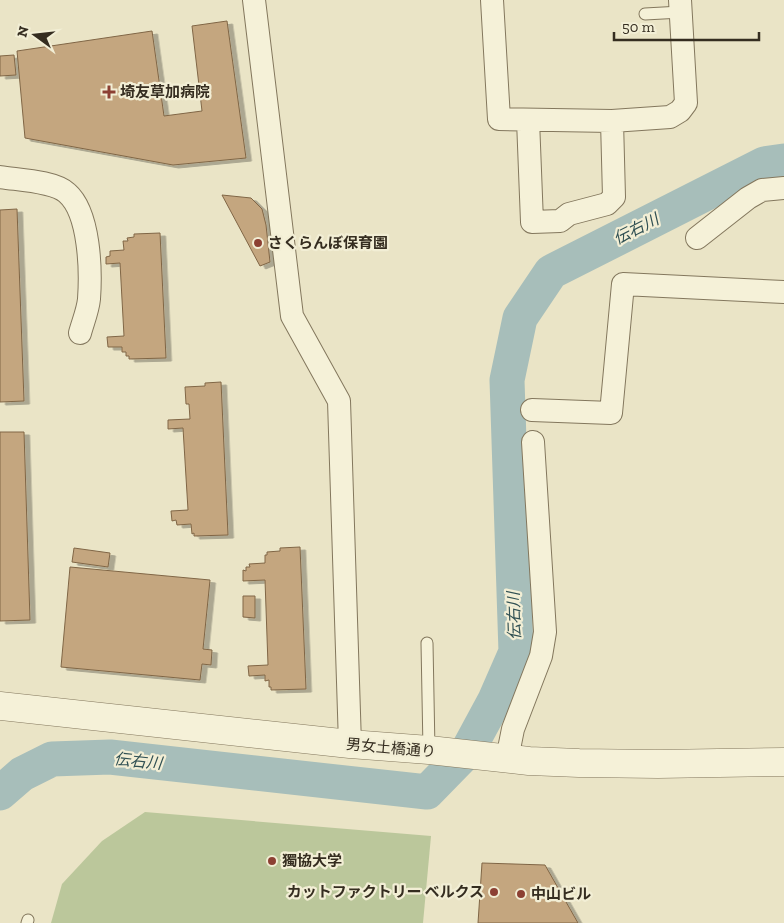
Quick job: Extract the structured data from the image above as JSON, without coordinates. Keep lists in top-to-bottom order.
{
  "streets": {
    "street": ["男女土橋通り"]
  },
  "water": ["伝右川"],
  "places": {
    "health": ["埼友草加病院"],
    "other": [
      "さくらんぼ保育園",
      "獨協大学",
      "カットファクトリー ベルクス",
      "中山ビル"
    ]
  },
  "scale_bar": "50 m",
  "north": "left"
}
